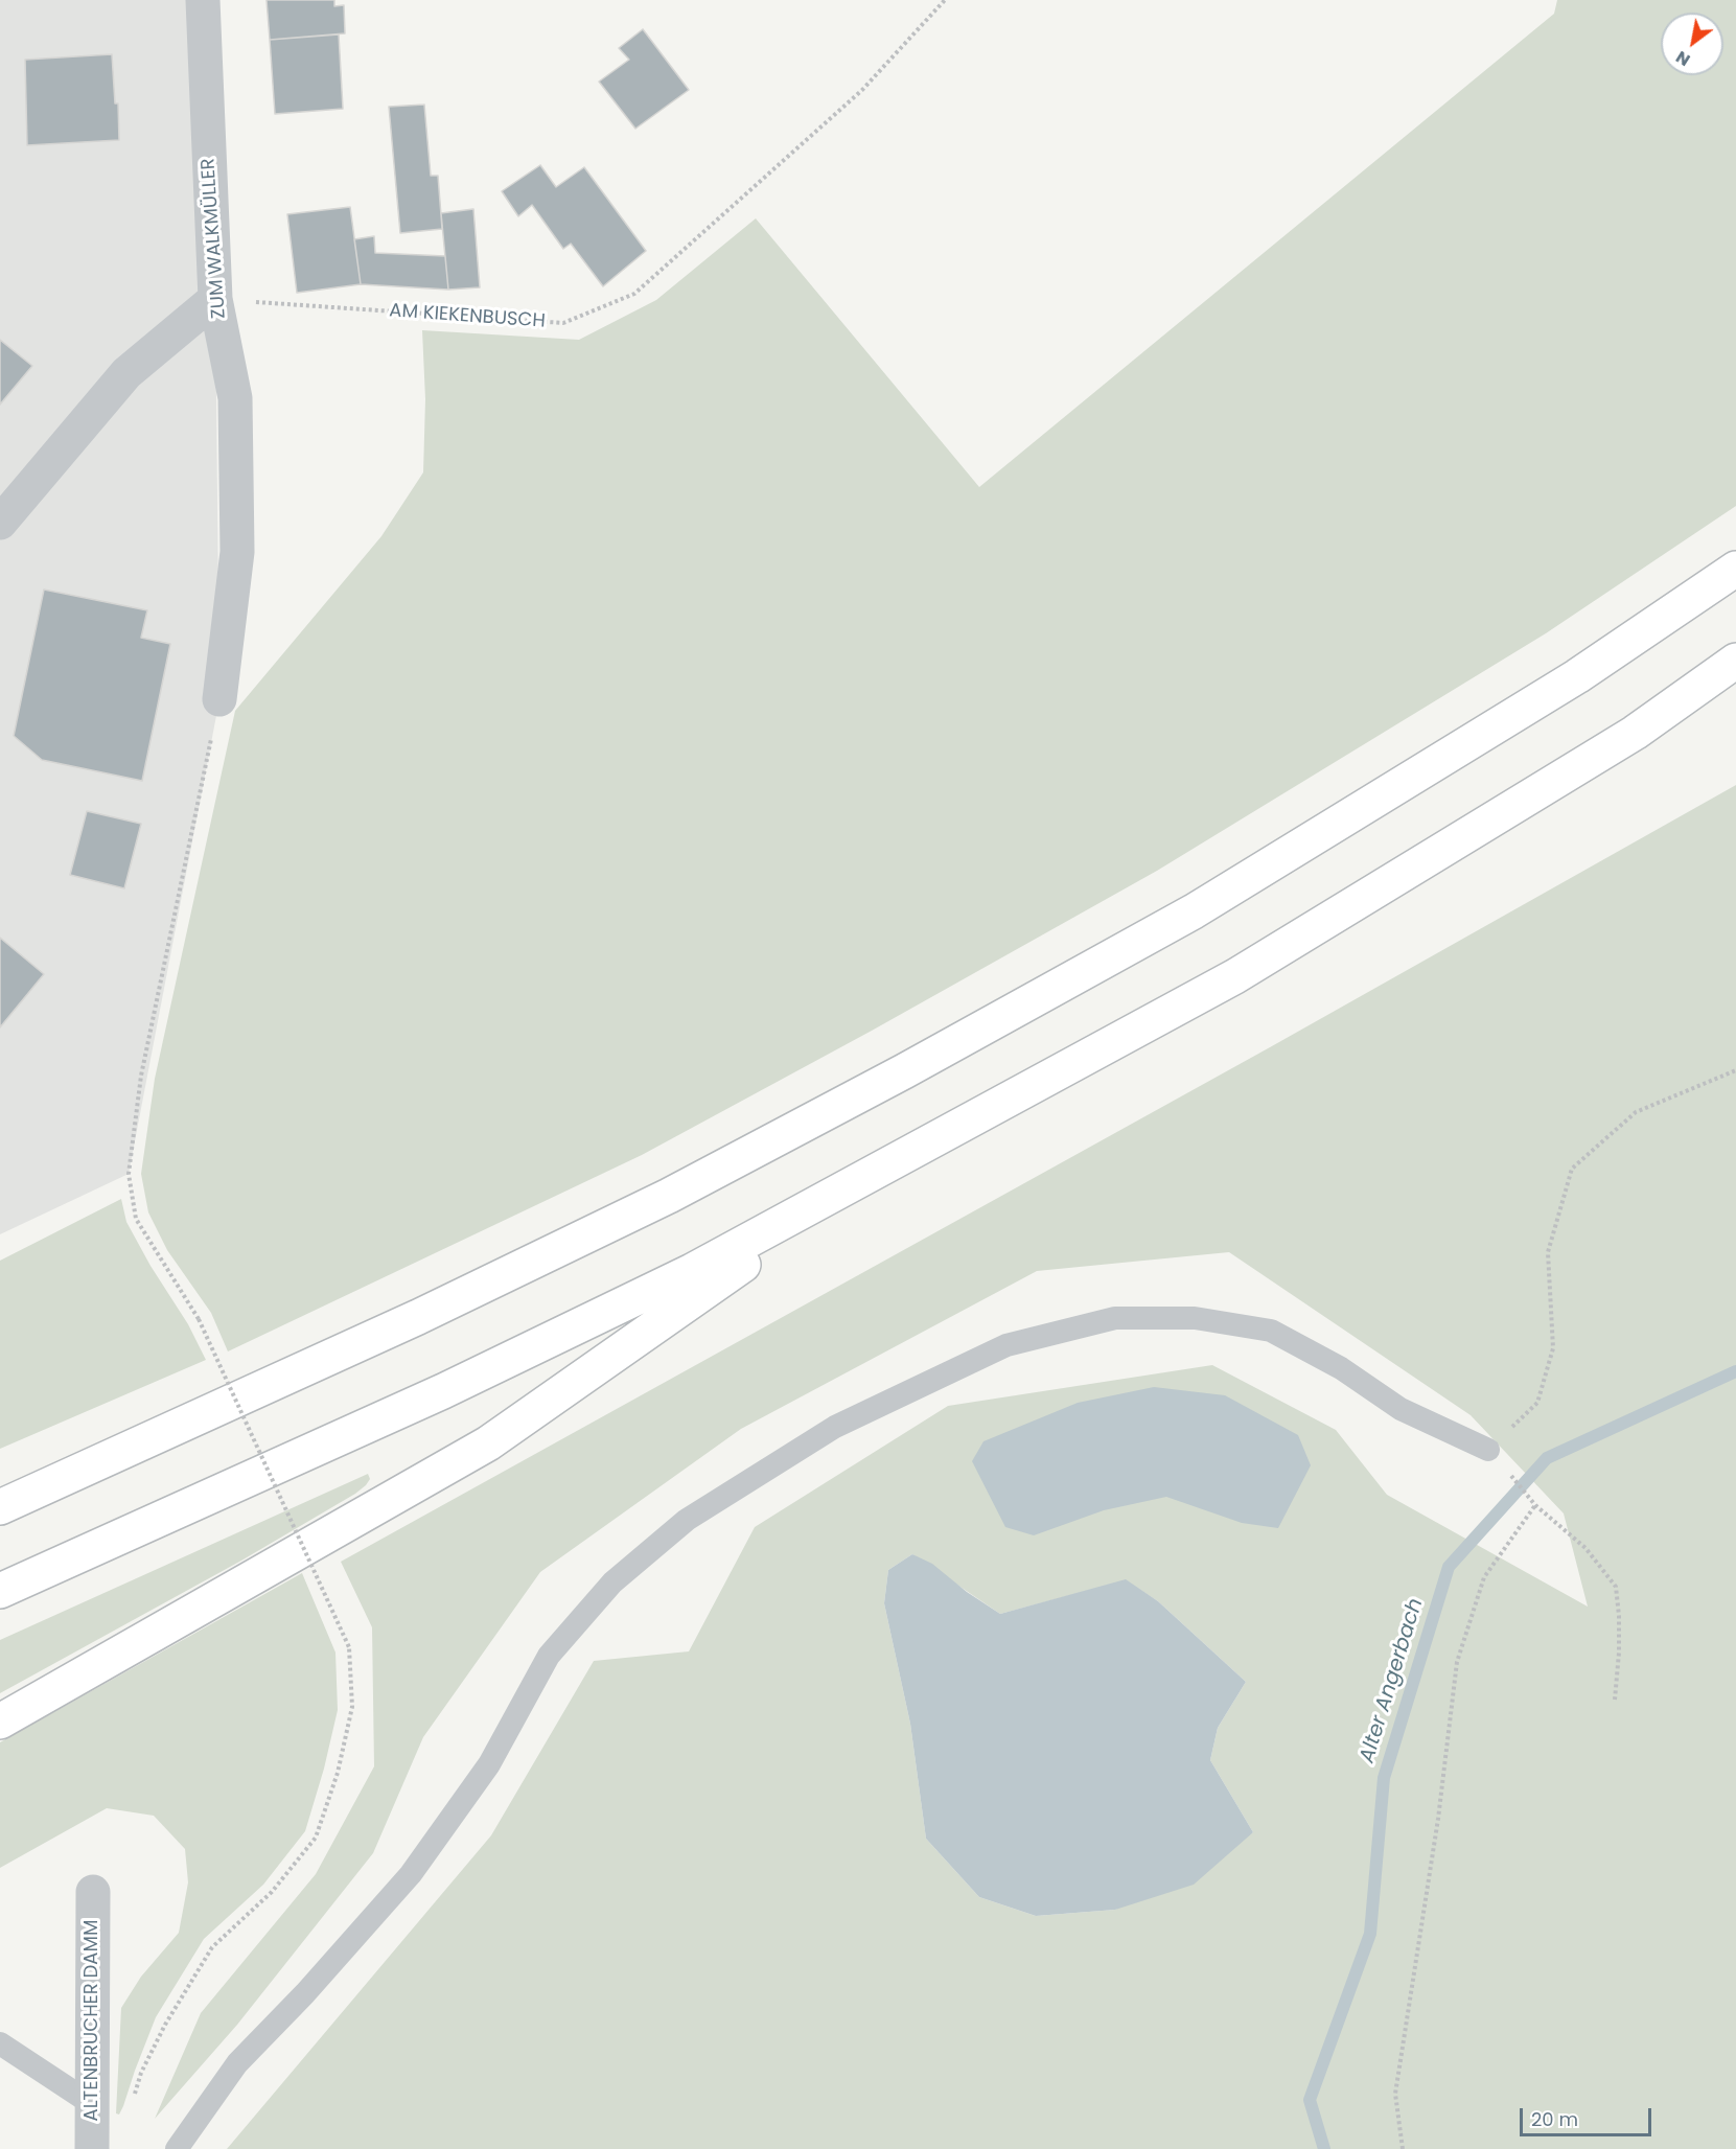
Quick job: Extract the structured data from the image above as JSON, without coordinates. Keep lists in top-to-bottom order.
{
  "streets": {
    "street": ["ZUM WALKMÜLLER", "ALTENBRUCHER DAMM"],
    "path": ["AM KIEKENBUSCH"]
  },
  "crossings": [
    ["ZUM WALKMÜLLER", "AM KIEKENBUSCH"]
  ],
  "water": ["Alter Angerbach"],
  "scale_bar": "20 m",
  "north": "bottom left"
}
